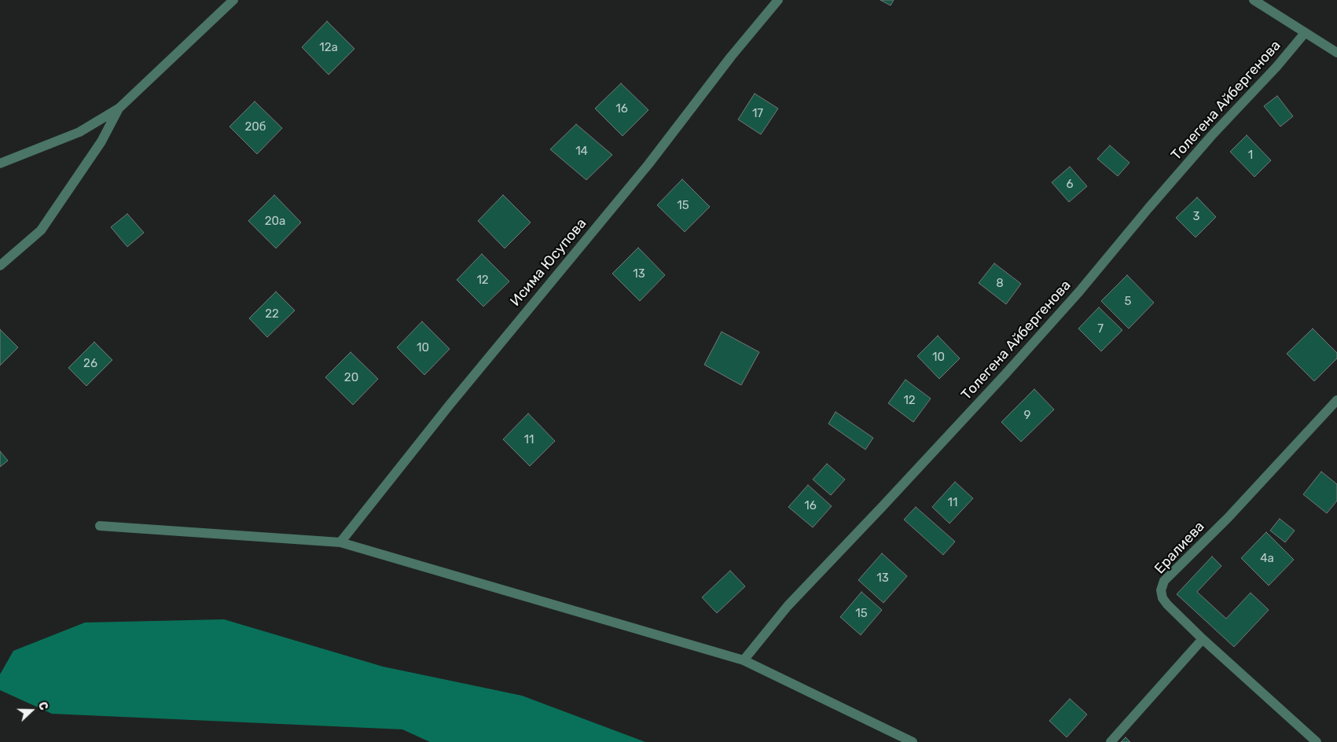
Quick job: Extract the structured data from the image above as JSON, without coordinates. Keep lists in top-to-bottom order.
{
  "streets": {
    "street": ["Толегена Айбергенова", "Исима Юсупова", "Ералиева"]
  },
  "house_numbers": [
    "12а",
    "16",
    "17",
    "20б",
    "14",
    "1",
    "6",
    "15",
    "3",
    "20а",
    "13",
    "12",
    "8",
    "5",
    "22",
    "7",
    "10",
    "10",
    "26",
    "20",
    "12",
    "9",
    "11",
    "11",
    "16",
    "4а",
    "13",
    "15"
  ],
  "north": "right"
}
